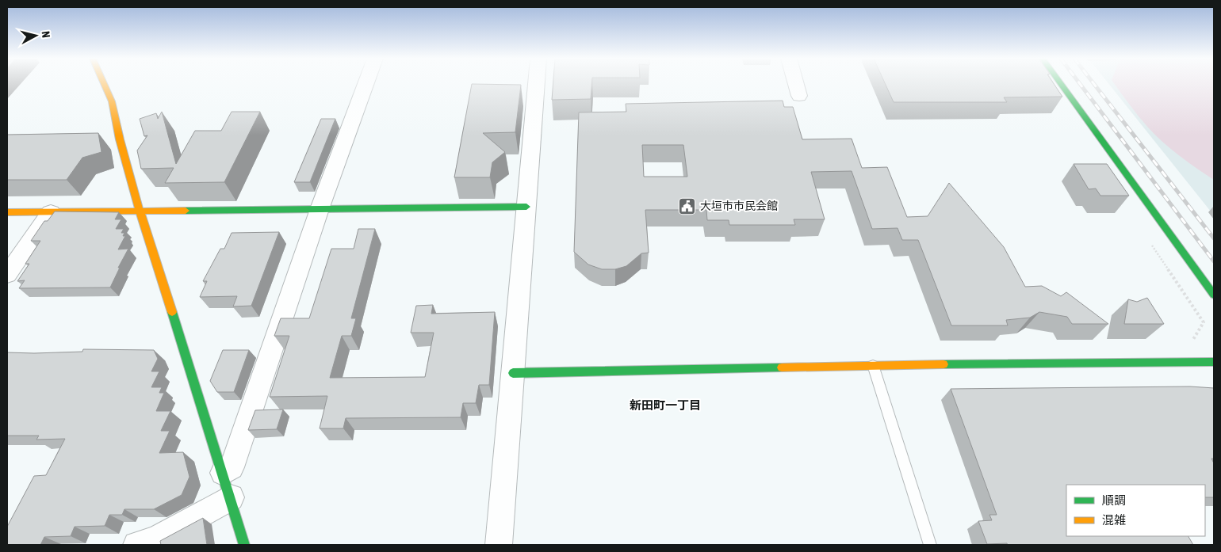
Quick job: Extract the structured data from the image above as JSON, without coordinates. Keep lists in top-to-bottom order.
{
  "districts": ["新田町一丁目"],
  "places": {
    "public building": ["大垣市市民会館"]
  },
  "legend": ["順調", "混雑"],
  "north": "right"
}
